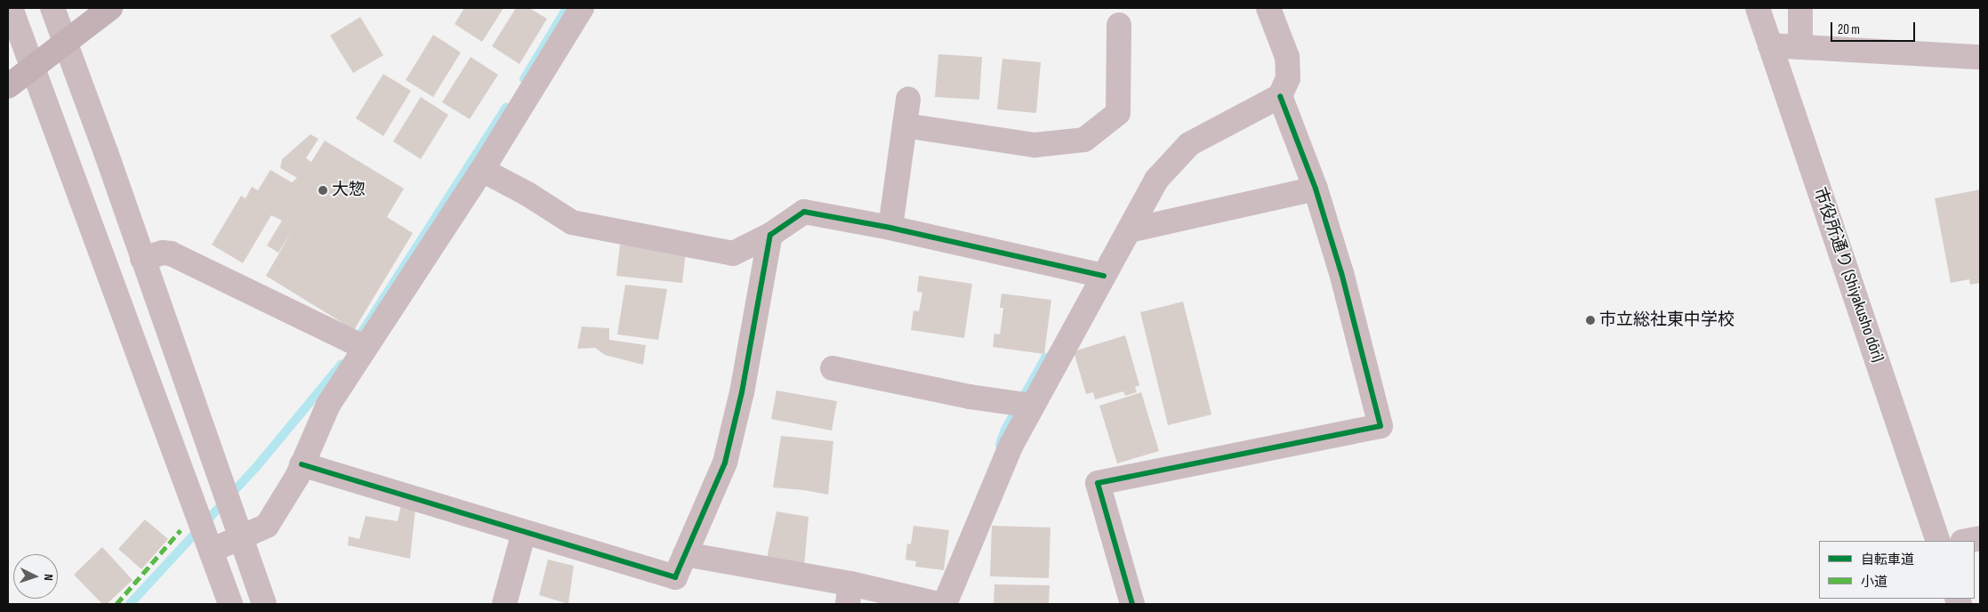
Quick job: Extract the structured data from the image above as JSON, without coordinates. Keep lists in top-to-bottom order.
{
  "streets": {
    "street": ["市役所通り (Shiyakusho dōri)"]
  },
  "places": ["大惣", "市立総社東中学校"],
  "legend": ["自転車道", "小道"],
  "scale_bar": "20 m",
  "north": "right"
}
